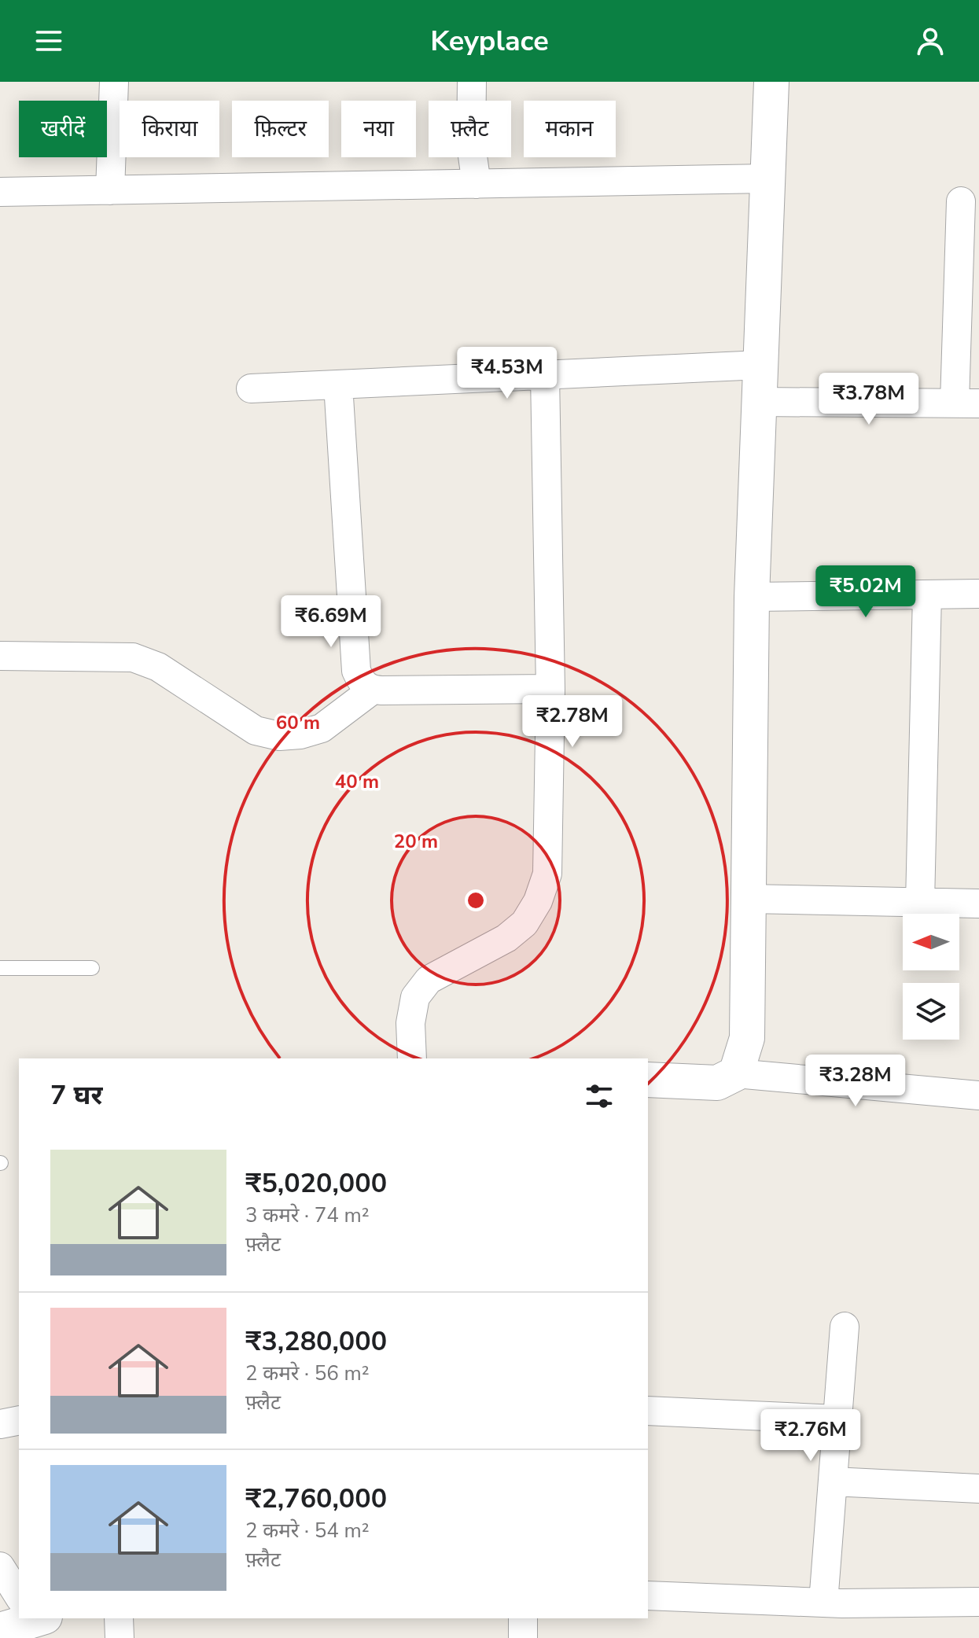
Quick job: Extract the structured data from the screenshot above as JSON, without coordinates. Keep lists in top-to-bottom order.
{
  "north": "left",
  "page": {
    "header": "Keyplace",
    "chip": [
      "खरीदें",
      "किराया",
      "फ़िल्टर",
      "नया",
      "फ़्लैट",
      "मकान"
    ],
    "price": [
      "₹4.53M",
      "₹3.78M",
      "₹5.02M",
      "₹6.69M",
      "₹2.78M",
      "₹3.28M",
      "₹2.76M"
    ],
    "heading": "7 घर",
    "list": [
      {
        "name": "₹5,020,000",
        "note": "3 कमरे · 74 m² · फ़्लैट"
      },
      {
        "name": "₹3,280,000",
        "note": "2 कमरे · 56 m² · फ़्लैट"
      },
      {
        "name": "₹2,760,000",
        "note": "2 कमरे · 54 m² · फ़्लैट"
      }
    ]
  },
  "rings": ["60 m", "40 m", "20 m"]
}
